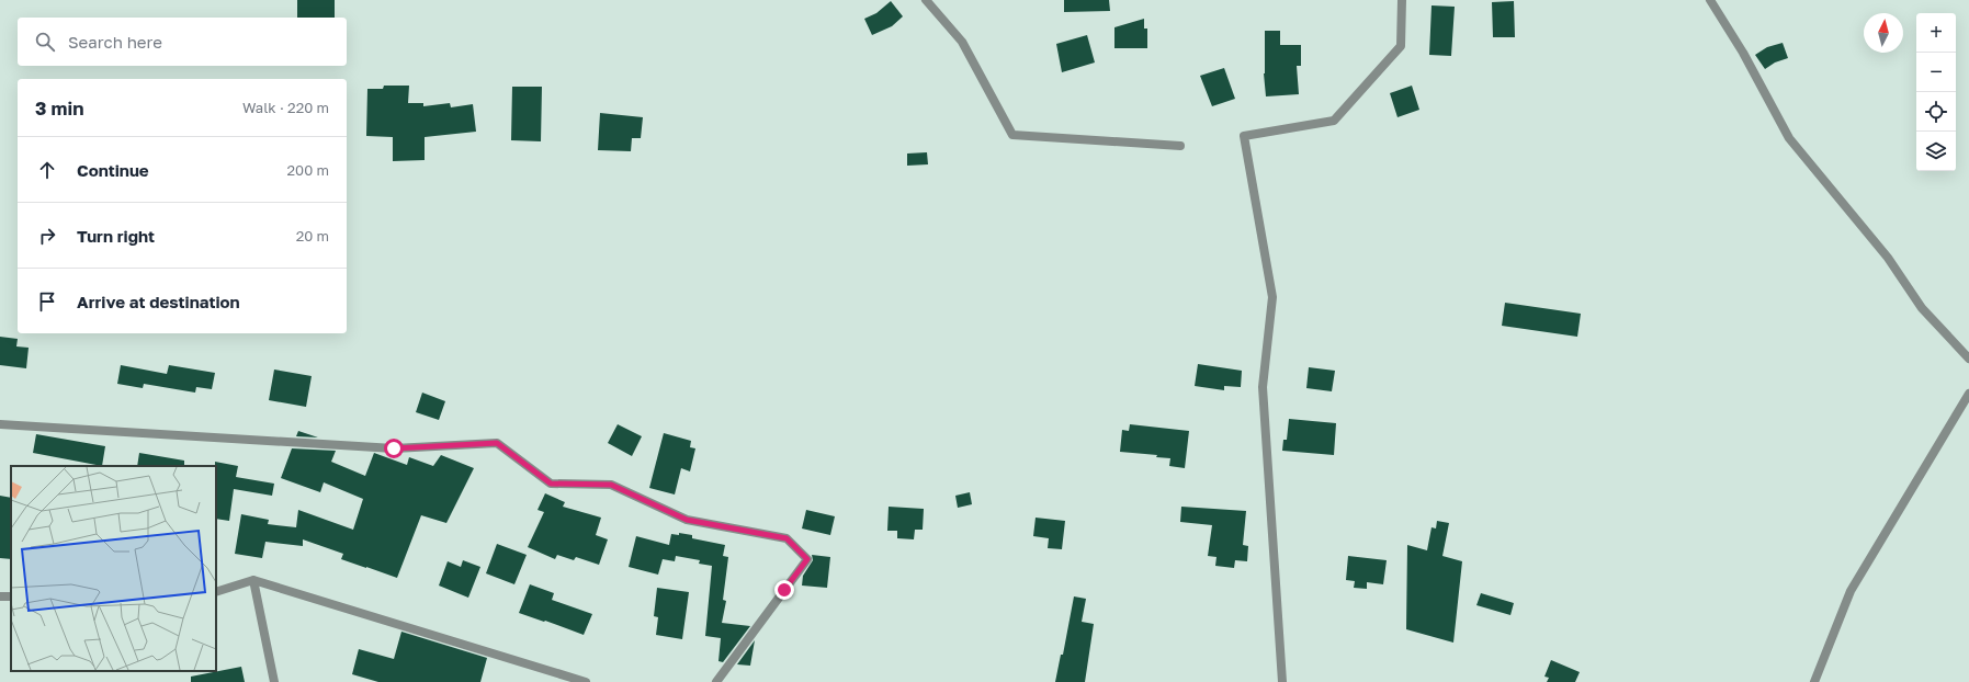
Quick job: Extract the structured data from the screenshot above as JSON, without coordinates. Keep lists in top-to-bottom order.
{
  "north": "top",
  "page": {
    "map_buttons": ["+", "−"],
    "search": "Search here",
    "heading": ["3 min", "Walk · 220 m"],
    "list": [
      ["Continue", "200 m"],
      ["Turn right", "20 m"],
      "Arrive at destination"
    ]
  }
}
